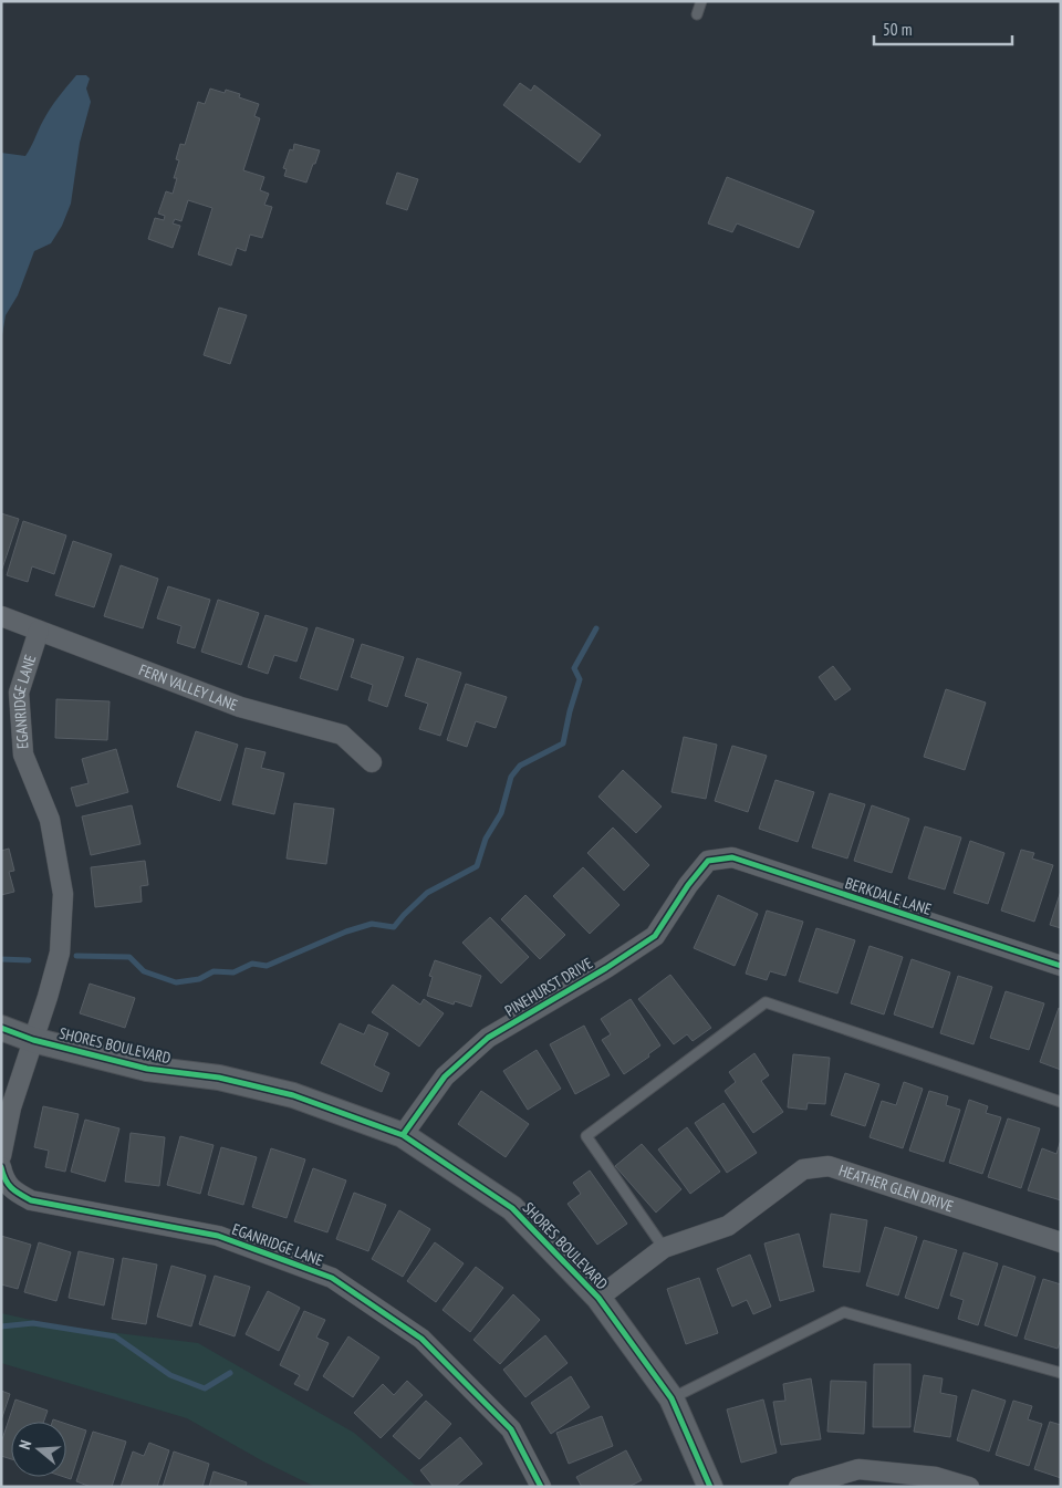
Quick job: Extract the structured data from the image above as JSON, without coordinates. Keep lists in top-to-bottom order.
{
  "streets": {
    "street": [
      "FERN VALLEY LANE",
      "EGANRIDGE LANE",
      "BERKDALE LANE",
      "PINEHURST DRIVE",
      "SHORES BOULEVARD",
      "HEATHER GLEN DRIVE"
    ]
  },
  "crossings": [
    ["FERN VALLEY LANE", "EGANRIDGE LANE"],
    ["EGANRIDGE LANE", "SHORES BOULEVARD"],
    ["BERKDALE LANE", "PINEHURST DRIVE"],
    ["PINEHURST DRIVE", "SHORES BOULEVARD"],
    ["SHORES BOULEVARD", "HEATHER GLEN DRIVE"]
  ],
  "scale_bar": "50 m",
  "north": "left"
}
